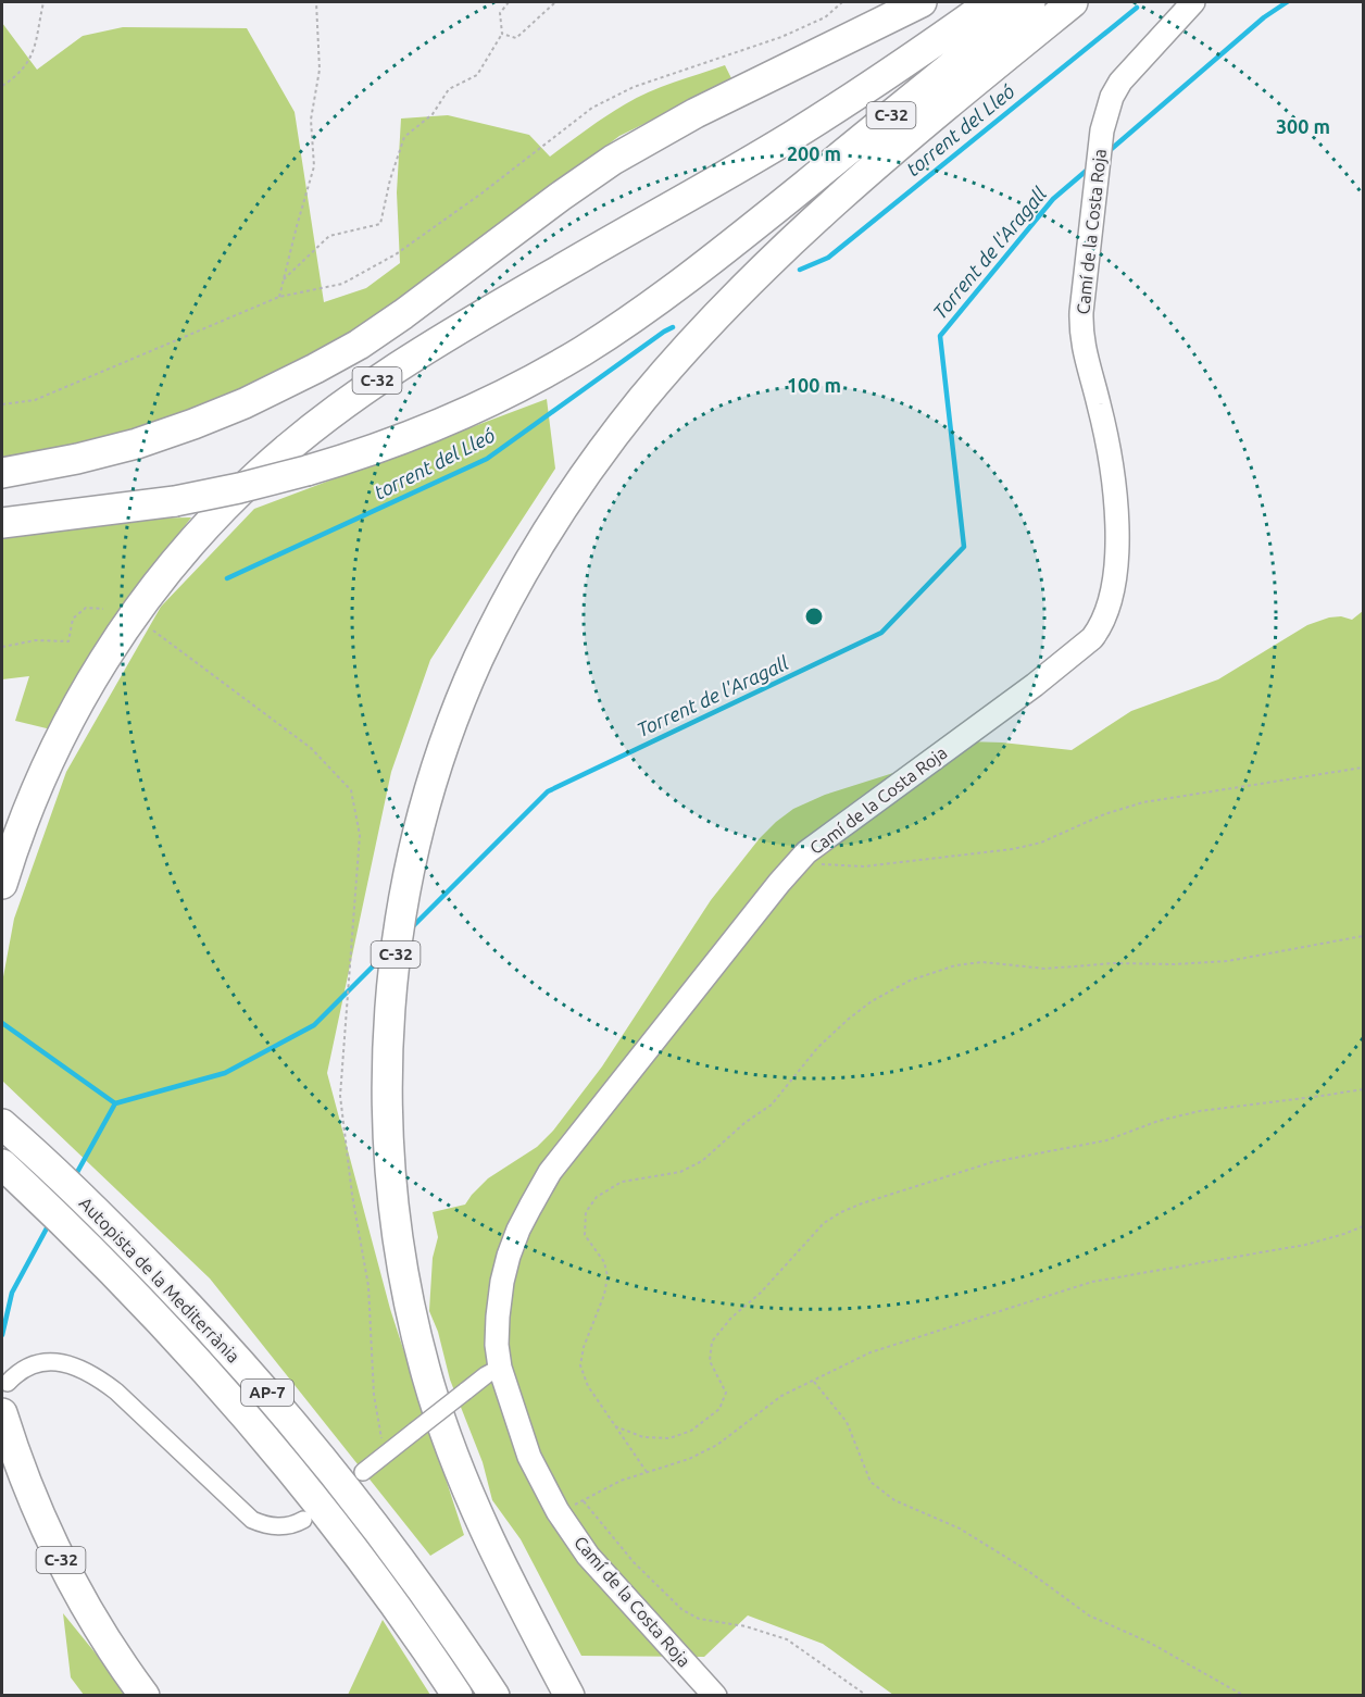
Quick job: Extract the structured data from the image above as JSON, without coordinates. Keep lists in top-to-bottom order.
{
  "streets": {
    "highway": ["C-32", "Autopista de la Mediterrània", "AP-7"],
    "street": ["Camí de la Costa Roja"]
  },
  "water": ["torrent del Lleó", "Torrent de l'Aragall"],
  "rings": ["300 m", "200 m", "100 m"]
}
